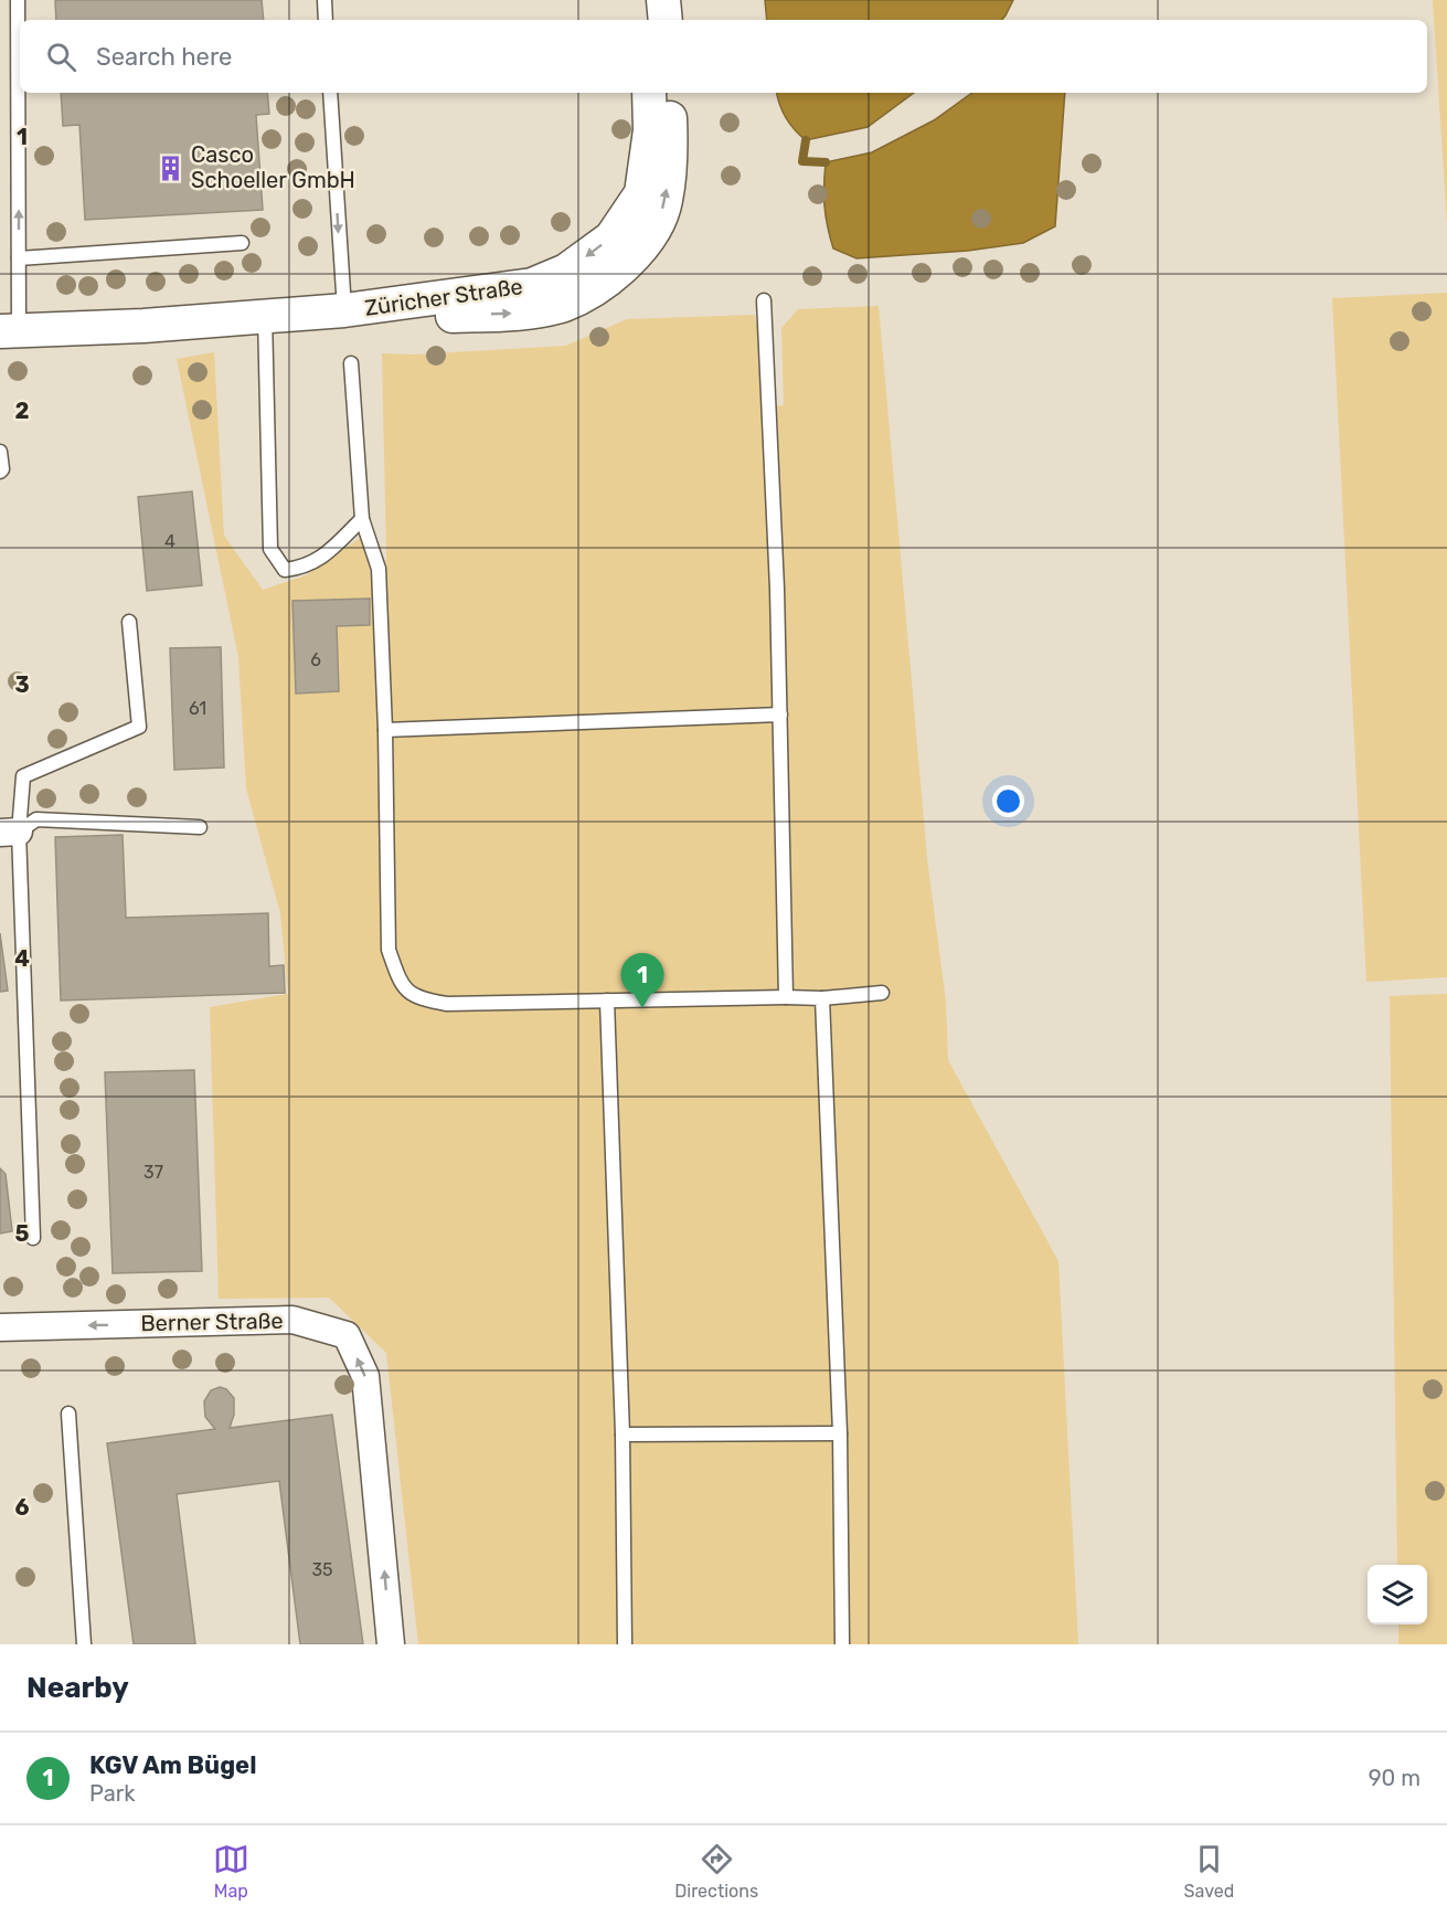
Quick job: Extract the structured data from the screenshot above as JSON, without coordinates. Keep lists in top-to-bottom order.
{
  "streets": {
    "street": ["Züricher Straße", "Berner Straße"]
  },
  "places": {
    "building": ["Casco Schoeller GmbH"]
  },
  "house_numbers": [
    "4",
    "6",
    "61",
    "37",
    "35"
  ],
  "page": {
    "search": "Search here",
    "pins": "1",
    "heading": "Nearby",
    "list": [
      {
        "mark": "1",
        "name": "KGV Am Bügel",
        "note": "Park",
        "value": "90 m"
      }
    ],
    "nav": ["Map", "Directions", "Saved"]
  },
  "grid": {
    "rows": [
      "1",
      "2",
      "3",
      "4",
      "5",
      "6"
    ]
  }
}
